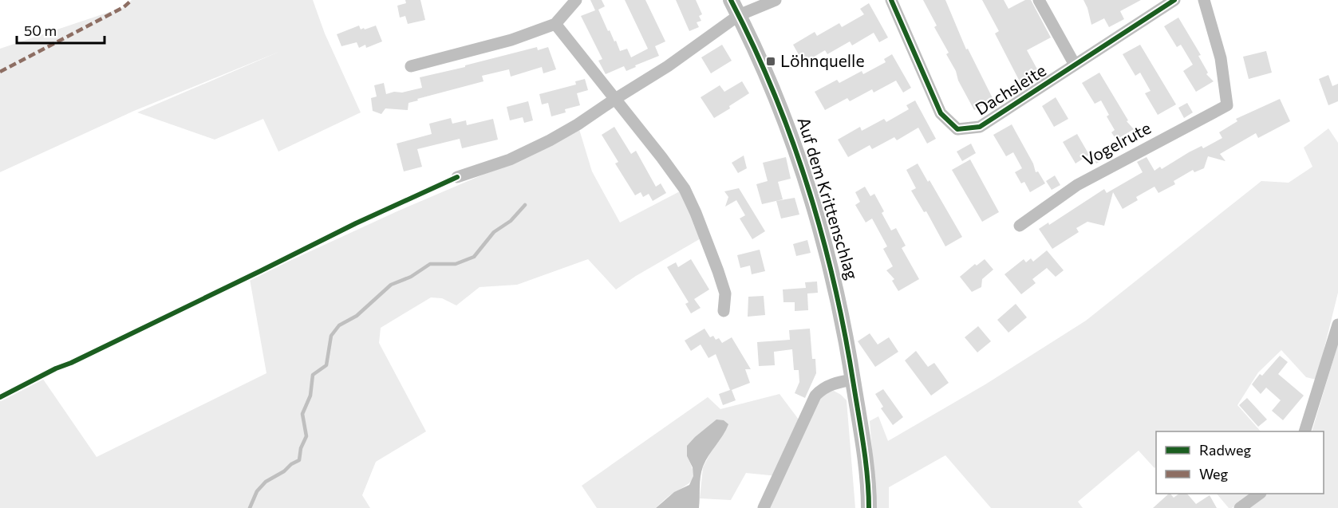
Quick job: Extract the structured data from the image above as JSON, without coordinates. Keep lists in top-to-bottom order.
{
  "streets": {
    "street": ["Dachsleite", "Vogelrute", "Auf dem Krittenschlag"]
  },
  "places": {
    "transit": ["Löhnquelle"]
  },
  "legend": ["Radweg", "Weg"],
  "scale_bar": "50 m"
}
